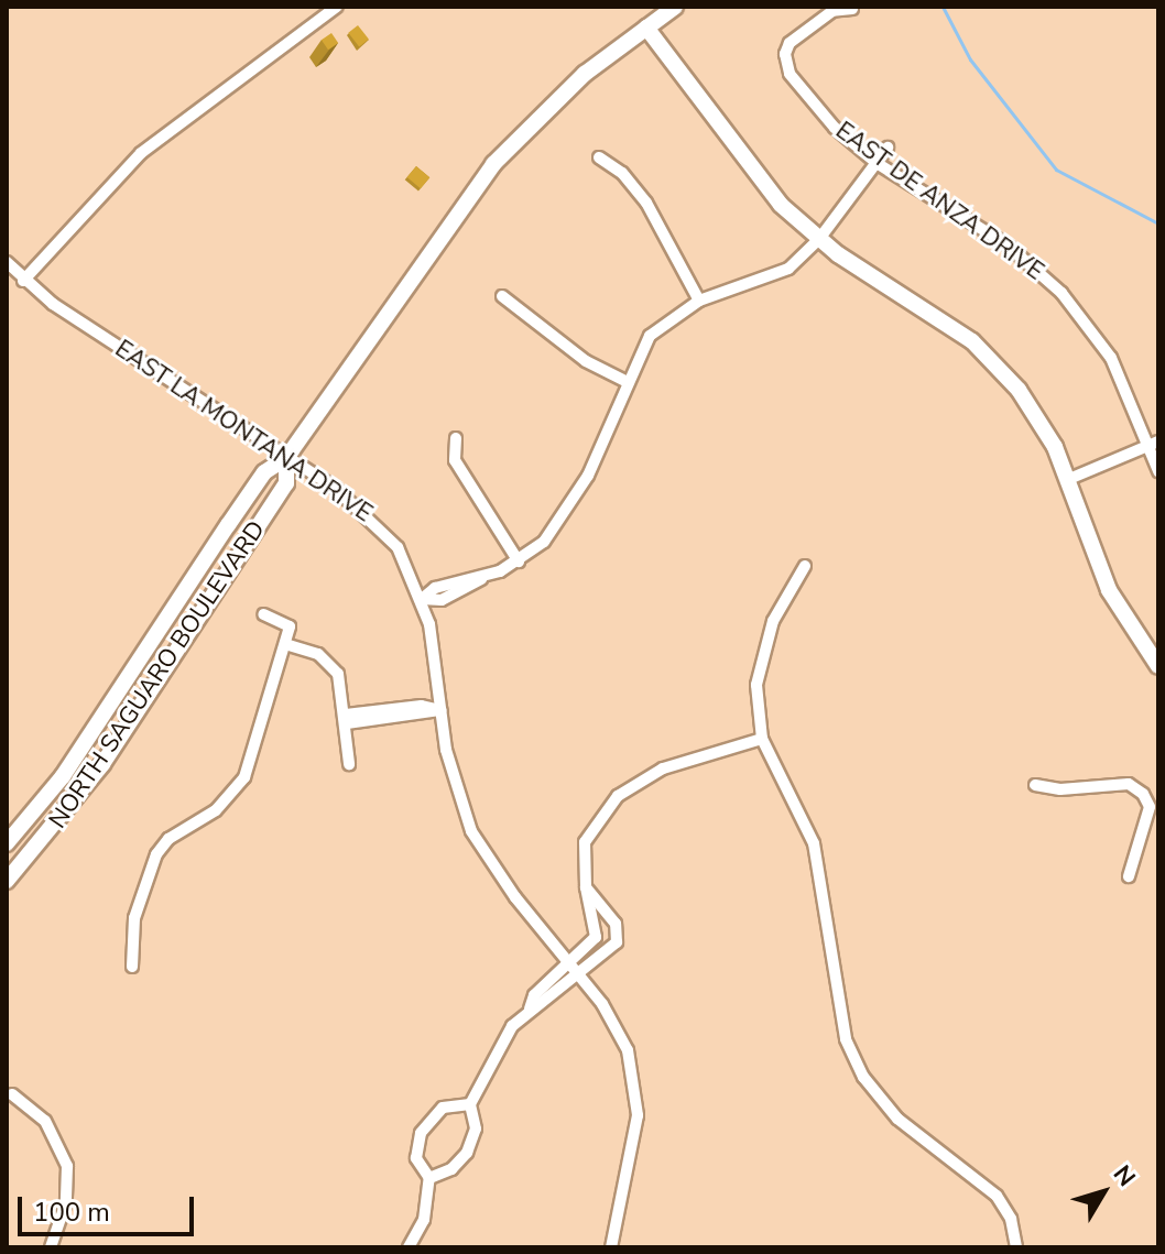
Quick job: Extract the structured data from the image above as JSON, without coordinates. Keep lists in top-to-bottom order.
{
  "streets": {
    "main road": ["NORTH SAGUARO BOULEVARD"],
    "street": ["EAST DE ANZA DRIVE", "EAST LA MONTANA DRIVE"]
  },
  "crossings": [
    ["EAST LA MONTANA DRIVE", "NORTH SAGUARO BOULEVARD"]
  ],
  "scale_bar": "100 m",
  "north": "top right"
}
